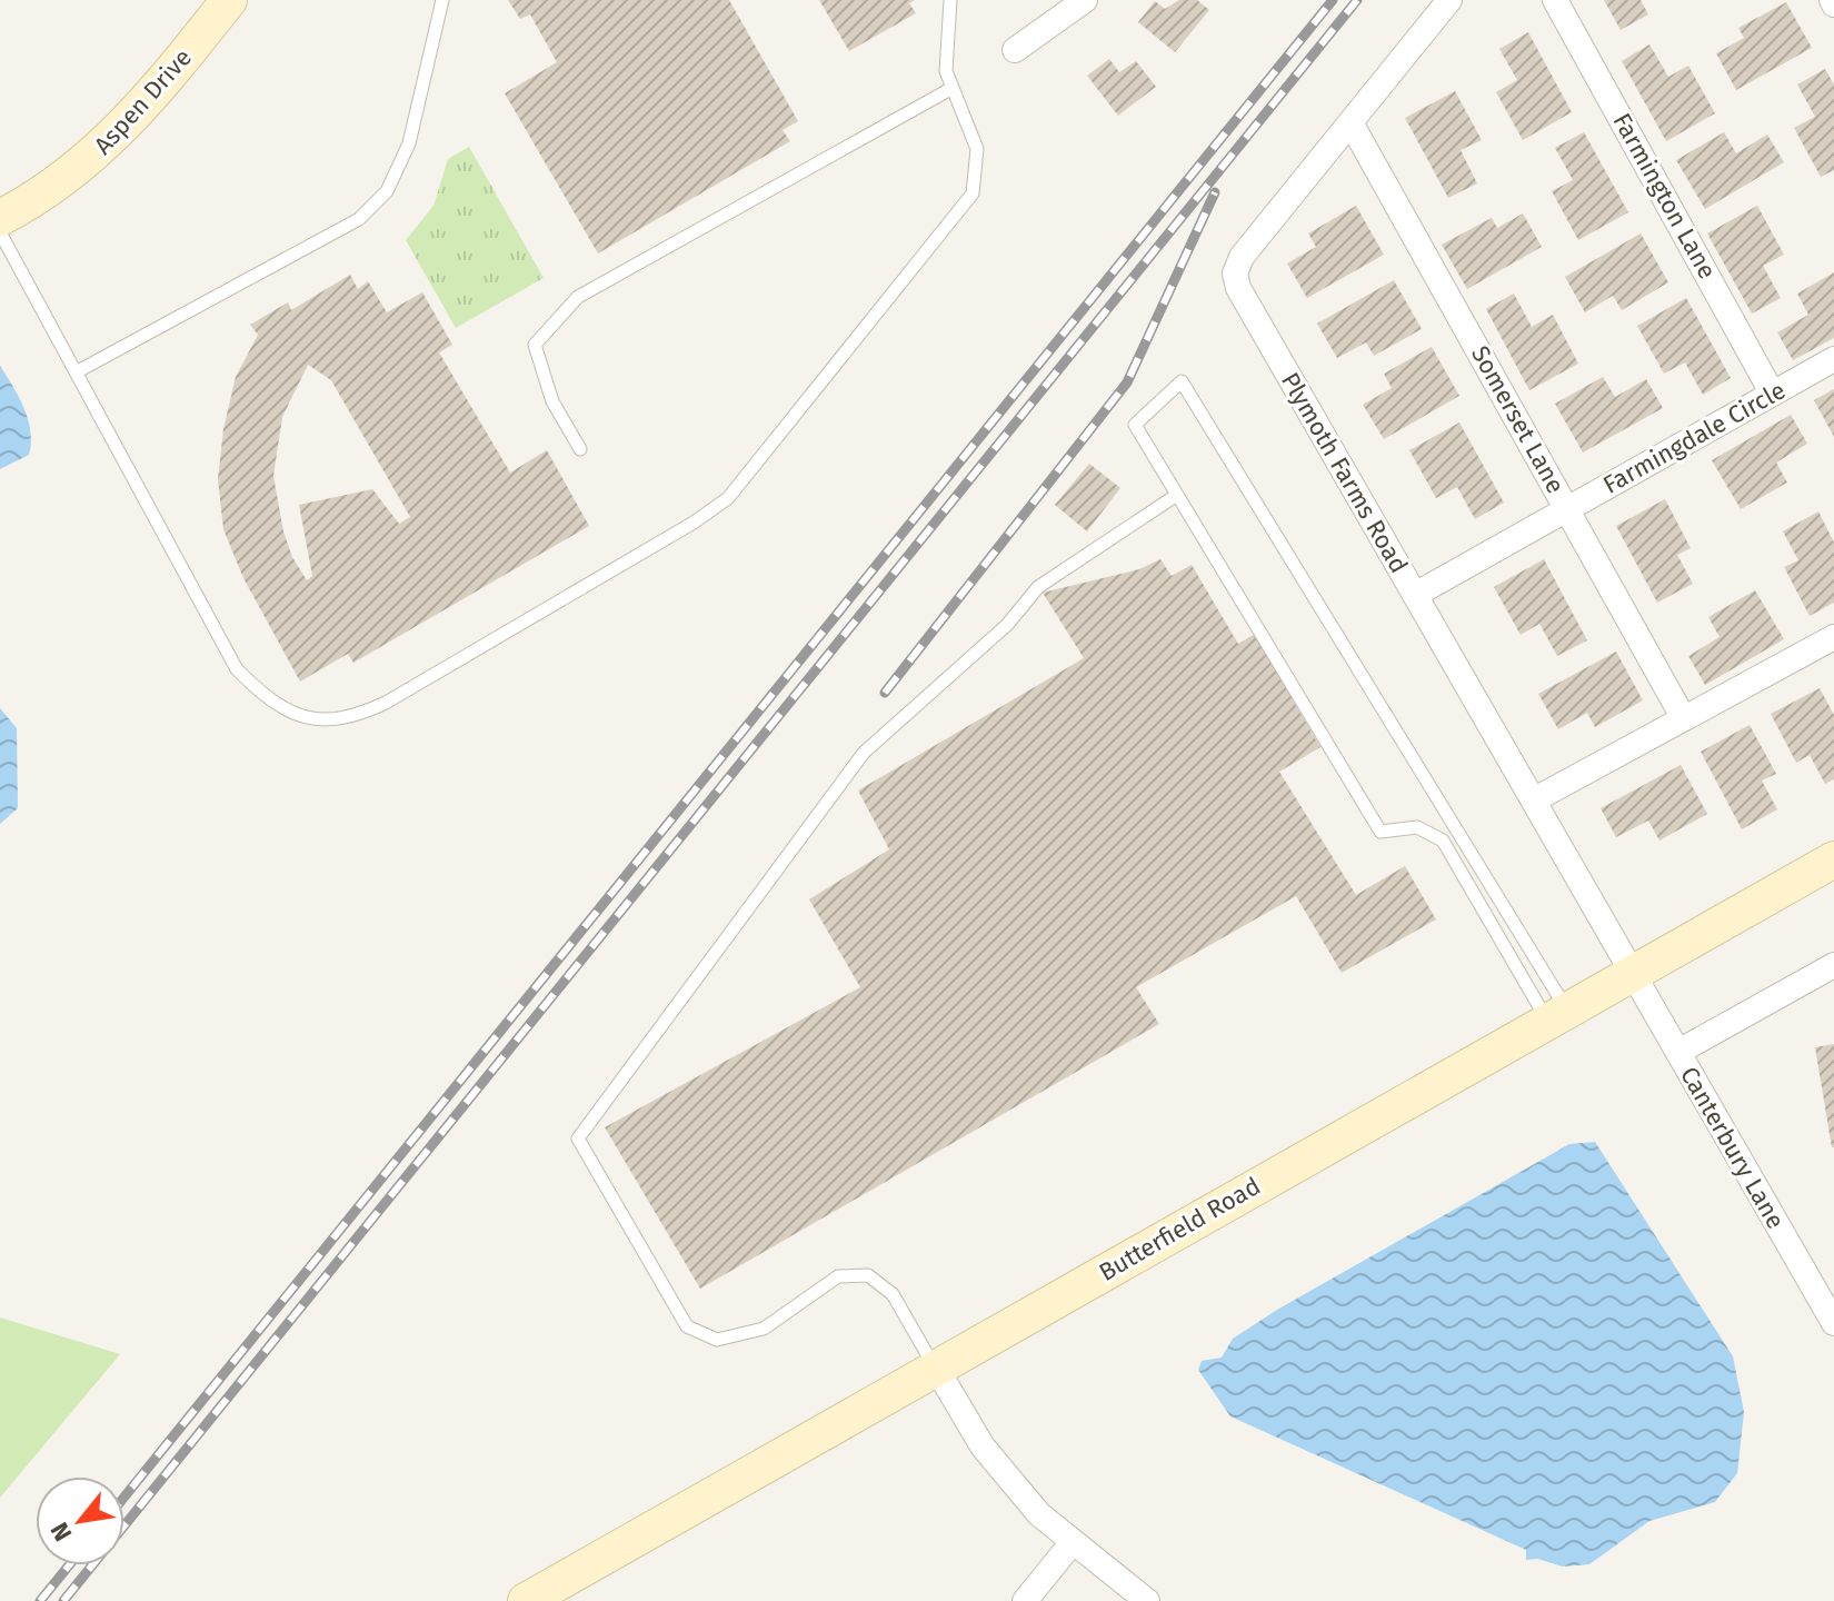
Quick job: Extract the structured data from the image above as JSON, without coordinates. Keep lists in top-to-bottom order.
{
  "streets": {
    "main road": ["Aspen Drive", "Butterfield Road"],
    "street": [
      "Farmington Lane",
      "Somerset Lane",
      "Farmingdale Circle",
      "Plymoth Farms Road",
      "Canterbury Lane"
    ]
  },
  "crossings": [
    ["Farmington Lane", "Farmingdale Circle"],
    ["Somerset Lane", "Farmingdale Circle"],
    ["Somerset Lane", "Plymoth Farms Road"],
    ["Farmingdale Circle", "Plymoth Farms Road"],
    ["Plymoth Farms Road", "Canterbury Lane"],
    ["Plymoth Farms Road", "Butterfield Road"],
    ["Canterbury Lane", "Butterfield Road"]
  ],
  "north": "bottom left"
}
